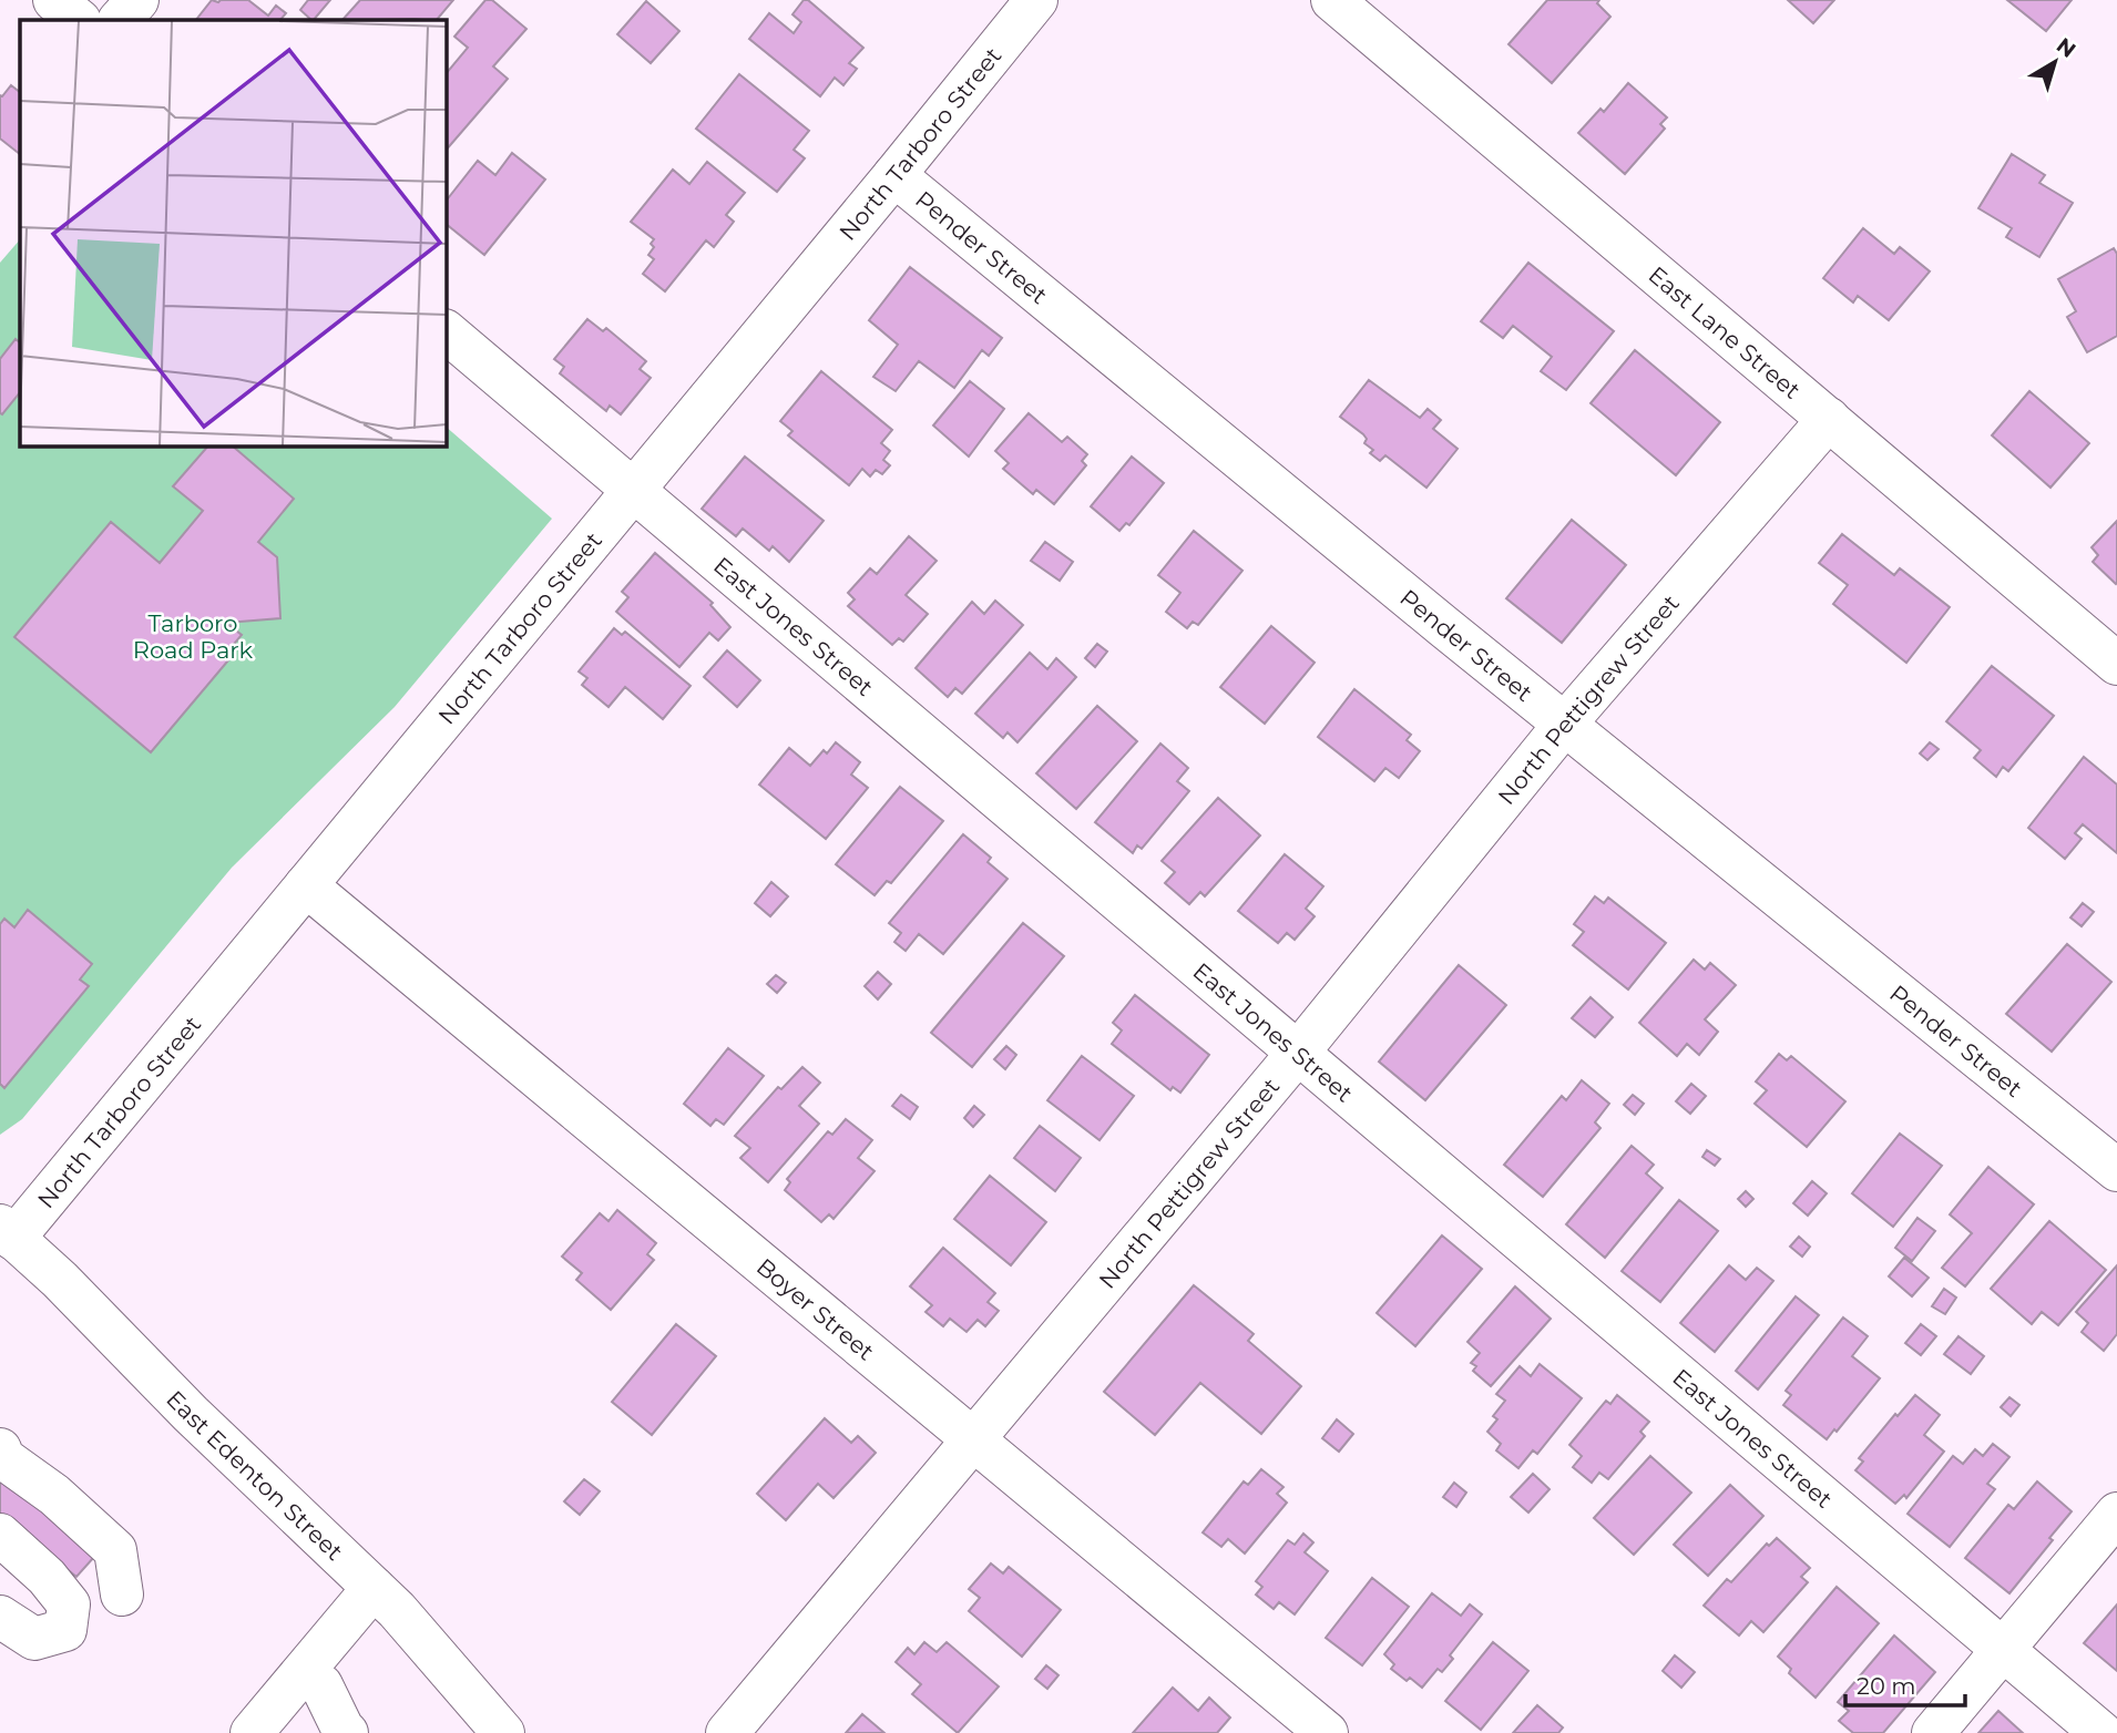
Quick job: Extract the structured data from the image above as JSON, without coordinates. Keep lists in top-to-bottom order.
{
  "streets": {
    "street": [
      "North Tarboro Street",
      "Pender Street",
      "East Lane Street",
      "East Jones Street",
      "North Pettigrew Street",
      "Boyer Street",
      "East Edenton Street"
    ]
  },
  "crossings": [
    ["North Tarboro Street", "Pender Street"],
    ["North Tarboro Street", "East Jones Street"],
    ["North Tarboro Street", "Boyer Street"],
    ["North Tarboro Street", "East Edenton Street"],
    ["Pender Street", "North Pettigrew Street"],
    ["East Lane Street", "North Pettigrew Street"],
    ["East Jones Street", "North Pettigrew Street"],
    ["North Pettigrew Street", "Boyer Street"]
  ],
  "parks": ["Tarboro Road Park"],
  "scale_bar": "20 m",
  "north": "top right"
}
